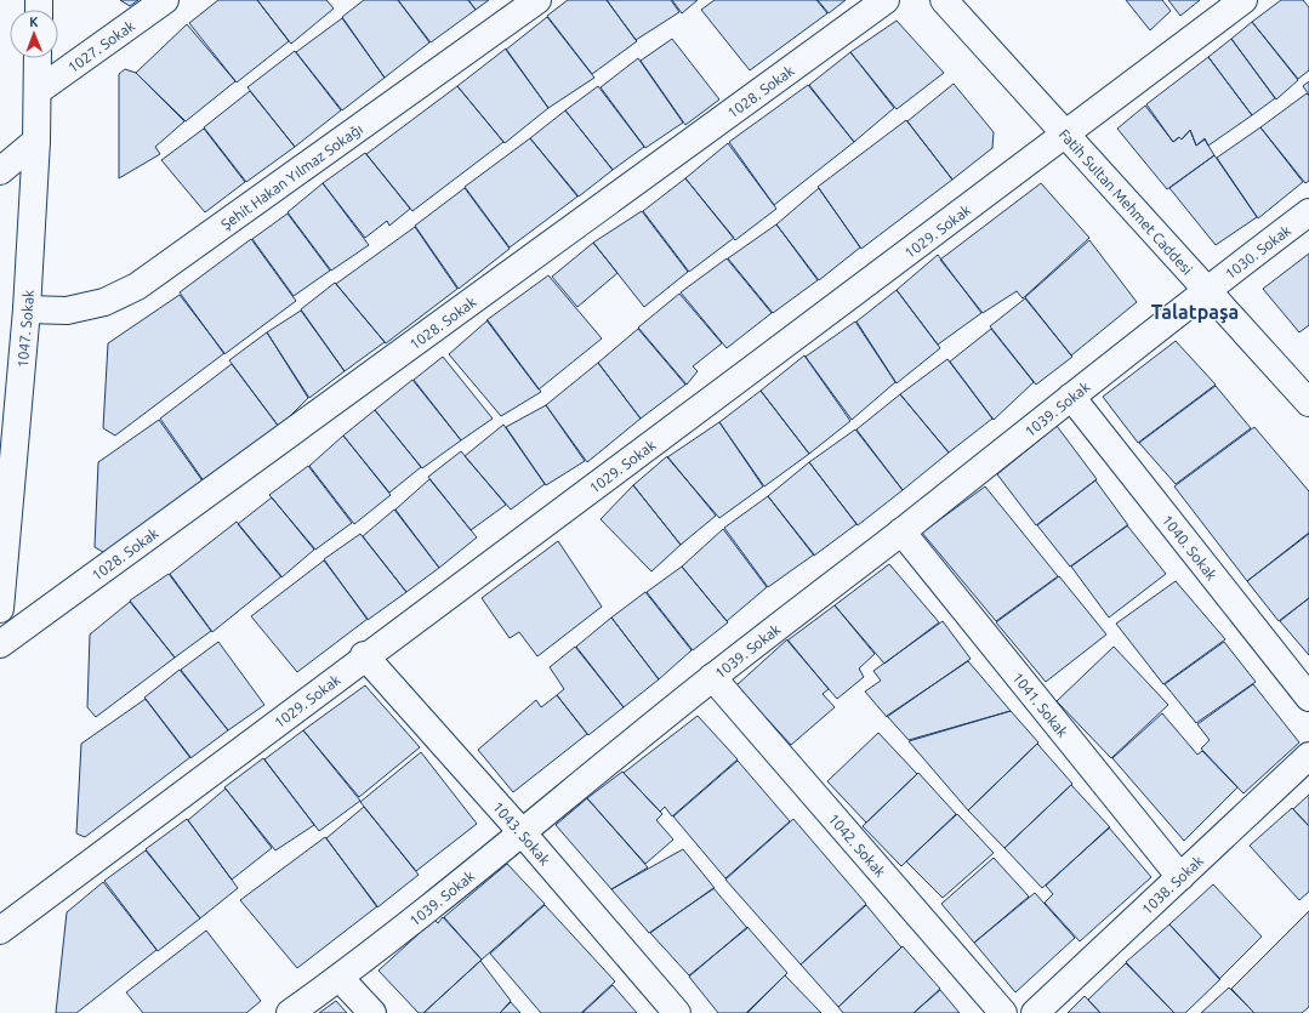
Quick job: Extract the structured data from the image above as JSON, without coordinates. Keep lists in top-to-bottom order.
{
  "streets": {
    "street": [
      "1027. Sokak",
      "1028. Sokak",
      "Şehit Hakan Yılmaz Sokağı",
      "Fatih Sultan Mehmet Caddesi",
      "1029. Sokak",
      "1030. Sokak",
      "1047. Sokak",
      "1039. Sokak",
      "1040. Sokak",
      "1041. Sokak",
      "1043. Sokak",
      "1042. Sokak",
      "1038. Sokak"
    ]
  },
  "crossings": [
    ["1027. Sokak", "1047. Sokak"],
    ["Şehit Hakan Yılmaz Sokağı", "1047. Sokak"],
    ["Fatih Sultan Mehmet Caddesi", "1029. Sokak"],
    ["Fatih Sultan Mehmet Caddesi", "1030. Sokak"],
    ["Fatih Sultan Mehmet Caddesi", "1039. Sokak"],
    ["1029. Sokak", "1043. Sokak"],
    ["1030. Sokak", "1039. Sokak"],
    ["1039. Sokak", "1040. Sokak"],
    ["1039. Sokak", "1041. Sokak"],
    ["1039. Sokak", "1043. Sokak"],
    ["1039. Sokak", "1042. Sokak"],
    ["1041. Sokak", "1038. Sokak"]
  ],
  "districts": ["Talatpaşa"],
  "north": "top"
}
